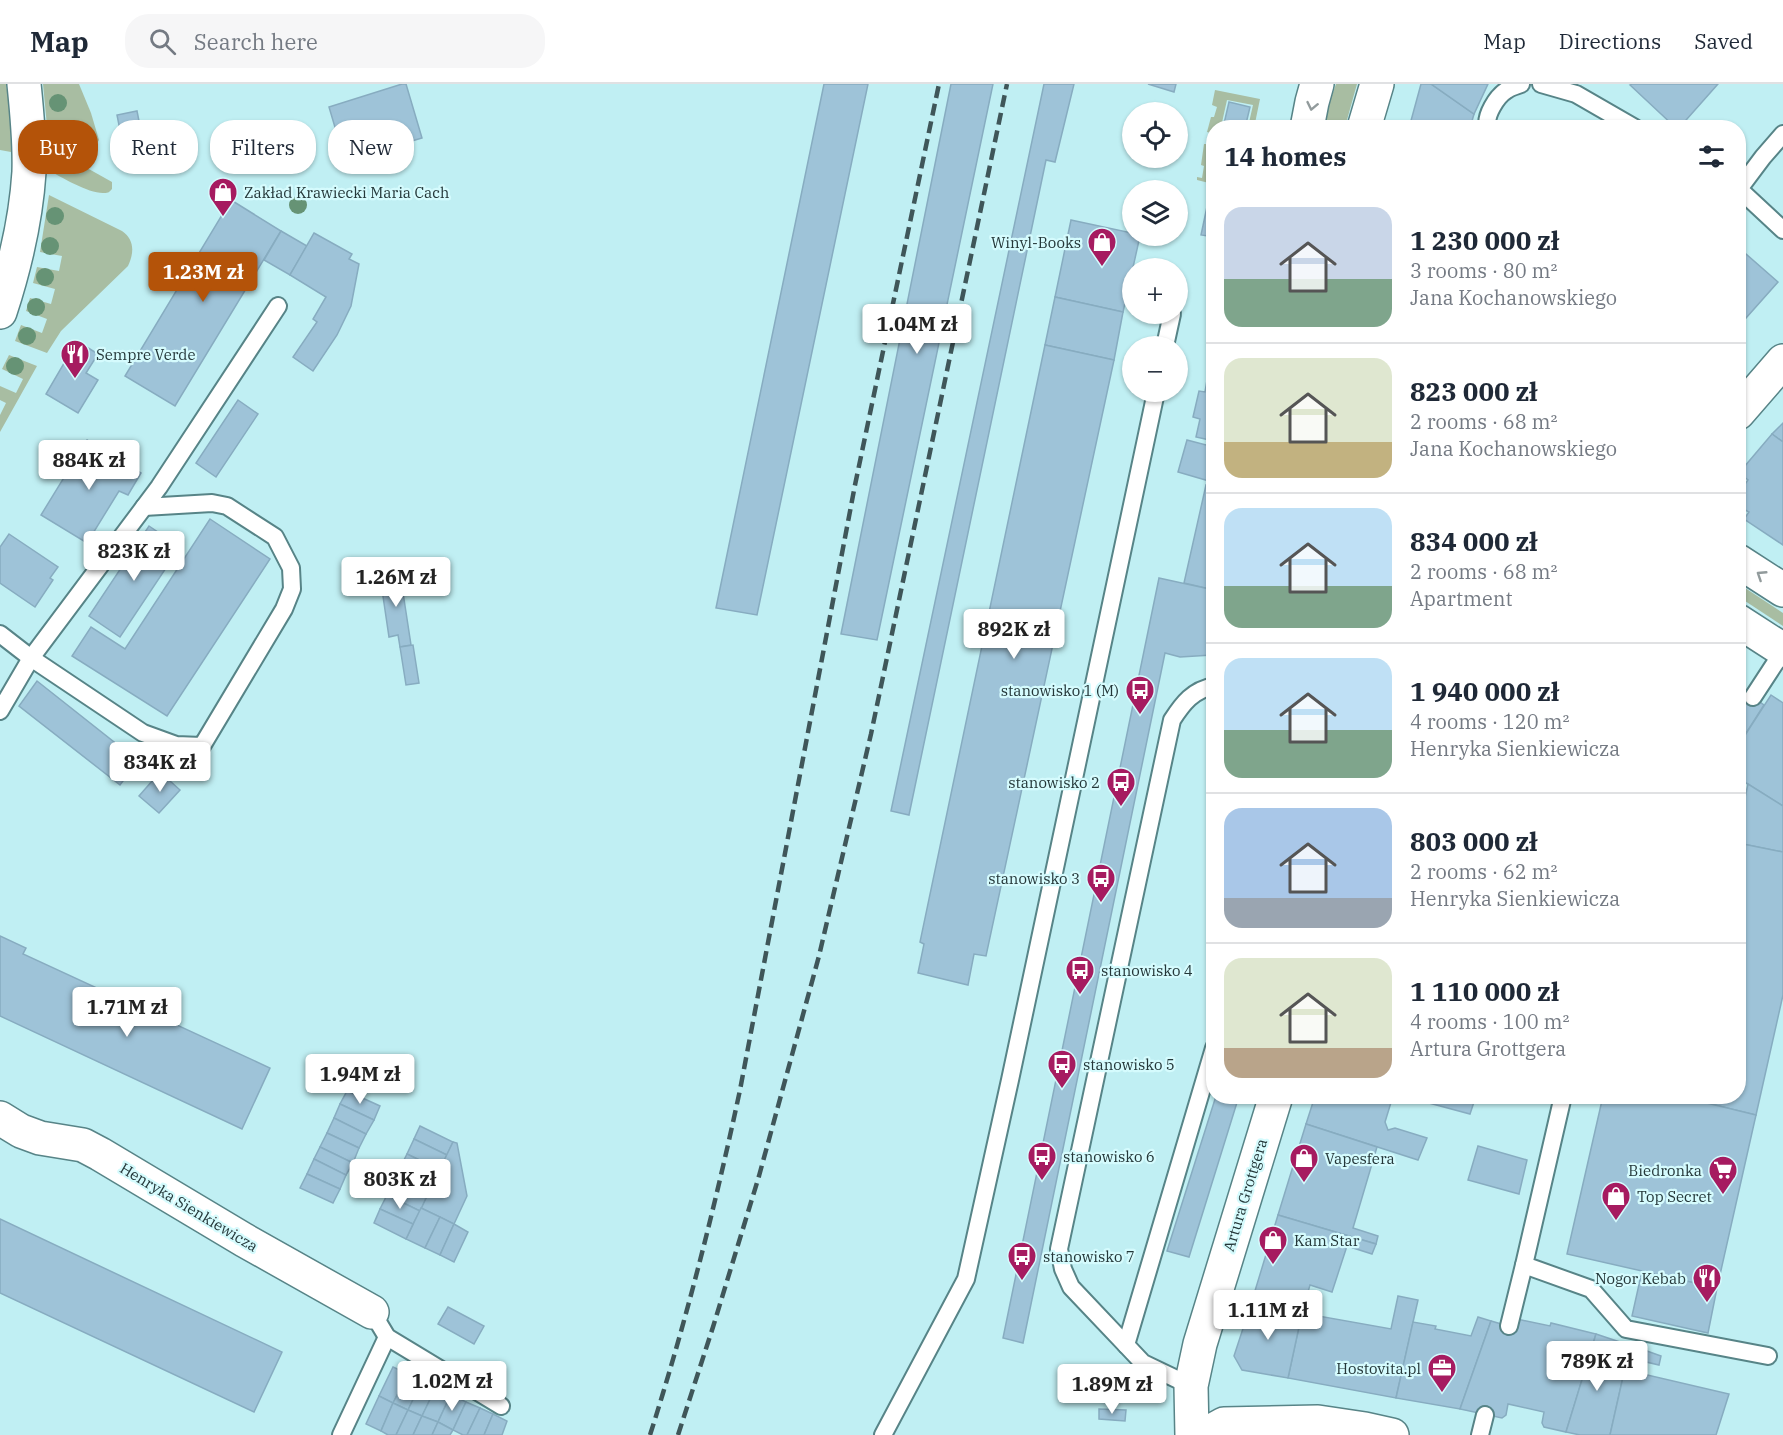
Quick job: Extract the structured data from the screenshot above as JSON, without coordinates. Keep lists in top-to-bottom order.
{
  "streets": {
    "street": ["Artura Grottgera", "Henryka Sienkiewicza"]
  },
  "places": {
    "shop": [
      "Zakład Krawiecki Maria Cach",
      "Winyl-Books",
      "Vapesfera",
      "Top Secret",
      "Kam Star"
    ],
    "restaurant": ["Sempre Verde", "Nogor Kebab"],
    "bus stop": [
      "stanowisko 1 (M)",
      "stanowisko 2",
      "stanowisko 3",
      "stanowisko 4",
      "stanowisko 5",
      "stanowisko 6",
      "stanowisko 7"
    ],
    "supermarket": ["Biedronka"],
    "office": ["Hostovita.pl"]
  },
  "page": {
    "header": "Map",
    "search": "Search here",
    "nav": ["Map", "Directions", "Saved"],
    "map_buttons": ["+", "−"],
    "chip": [
      "Buy",
      "Rent",
      "Filters",
      "New"
    ],
    "heading": "14 homes",
    "list": [
      {
        "name": "1 230 000 zł",
        "note": "3 rooms · 80 m² · Jana Kochanowskiego"
      },
      {
        "name": "823 000 zł",
        "note": "2 rooms · 68 m² · Jana Kochanowskiego"
      },
      {
        "name": "834 000 zł",
        "note": "2 rooms · 68 m² · Apartment"
      },
      {
        "name": "1 940 000 zł",
        "note": "4 rooms · 120 m² · Henryka Sienkiewicza"
      },
      {
        "name": "803 000 zł",
        "note": "2 rooms · 62 m² · Henryka Sienkiewicza"
      },
      {
        "name": "1 110 000 zł",
        "note": "4 rooms · 100 m² · Artura Grottgera"
      }
    ],
    "price": [
      "1.23M zł",
      "1.04M zł",
      "884K zł",
      "823K zł",
      "1.26M zł",
      "892K zł",
      "834K zł",
      "1.71M zł",
      "1.94M zł",
      "803K zł",
      "1.11M zł",
      "789K zł",
      "1.02M zł",
      "1.89M zł"
    ]
  }
}
